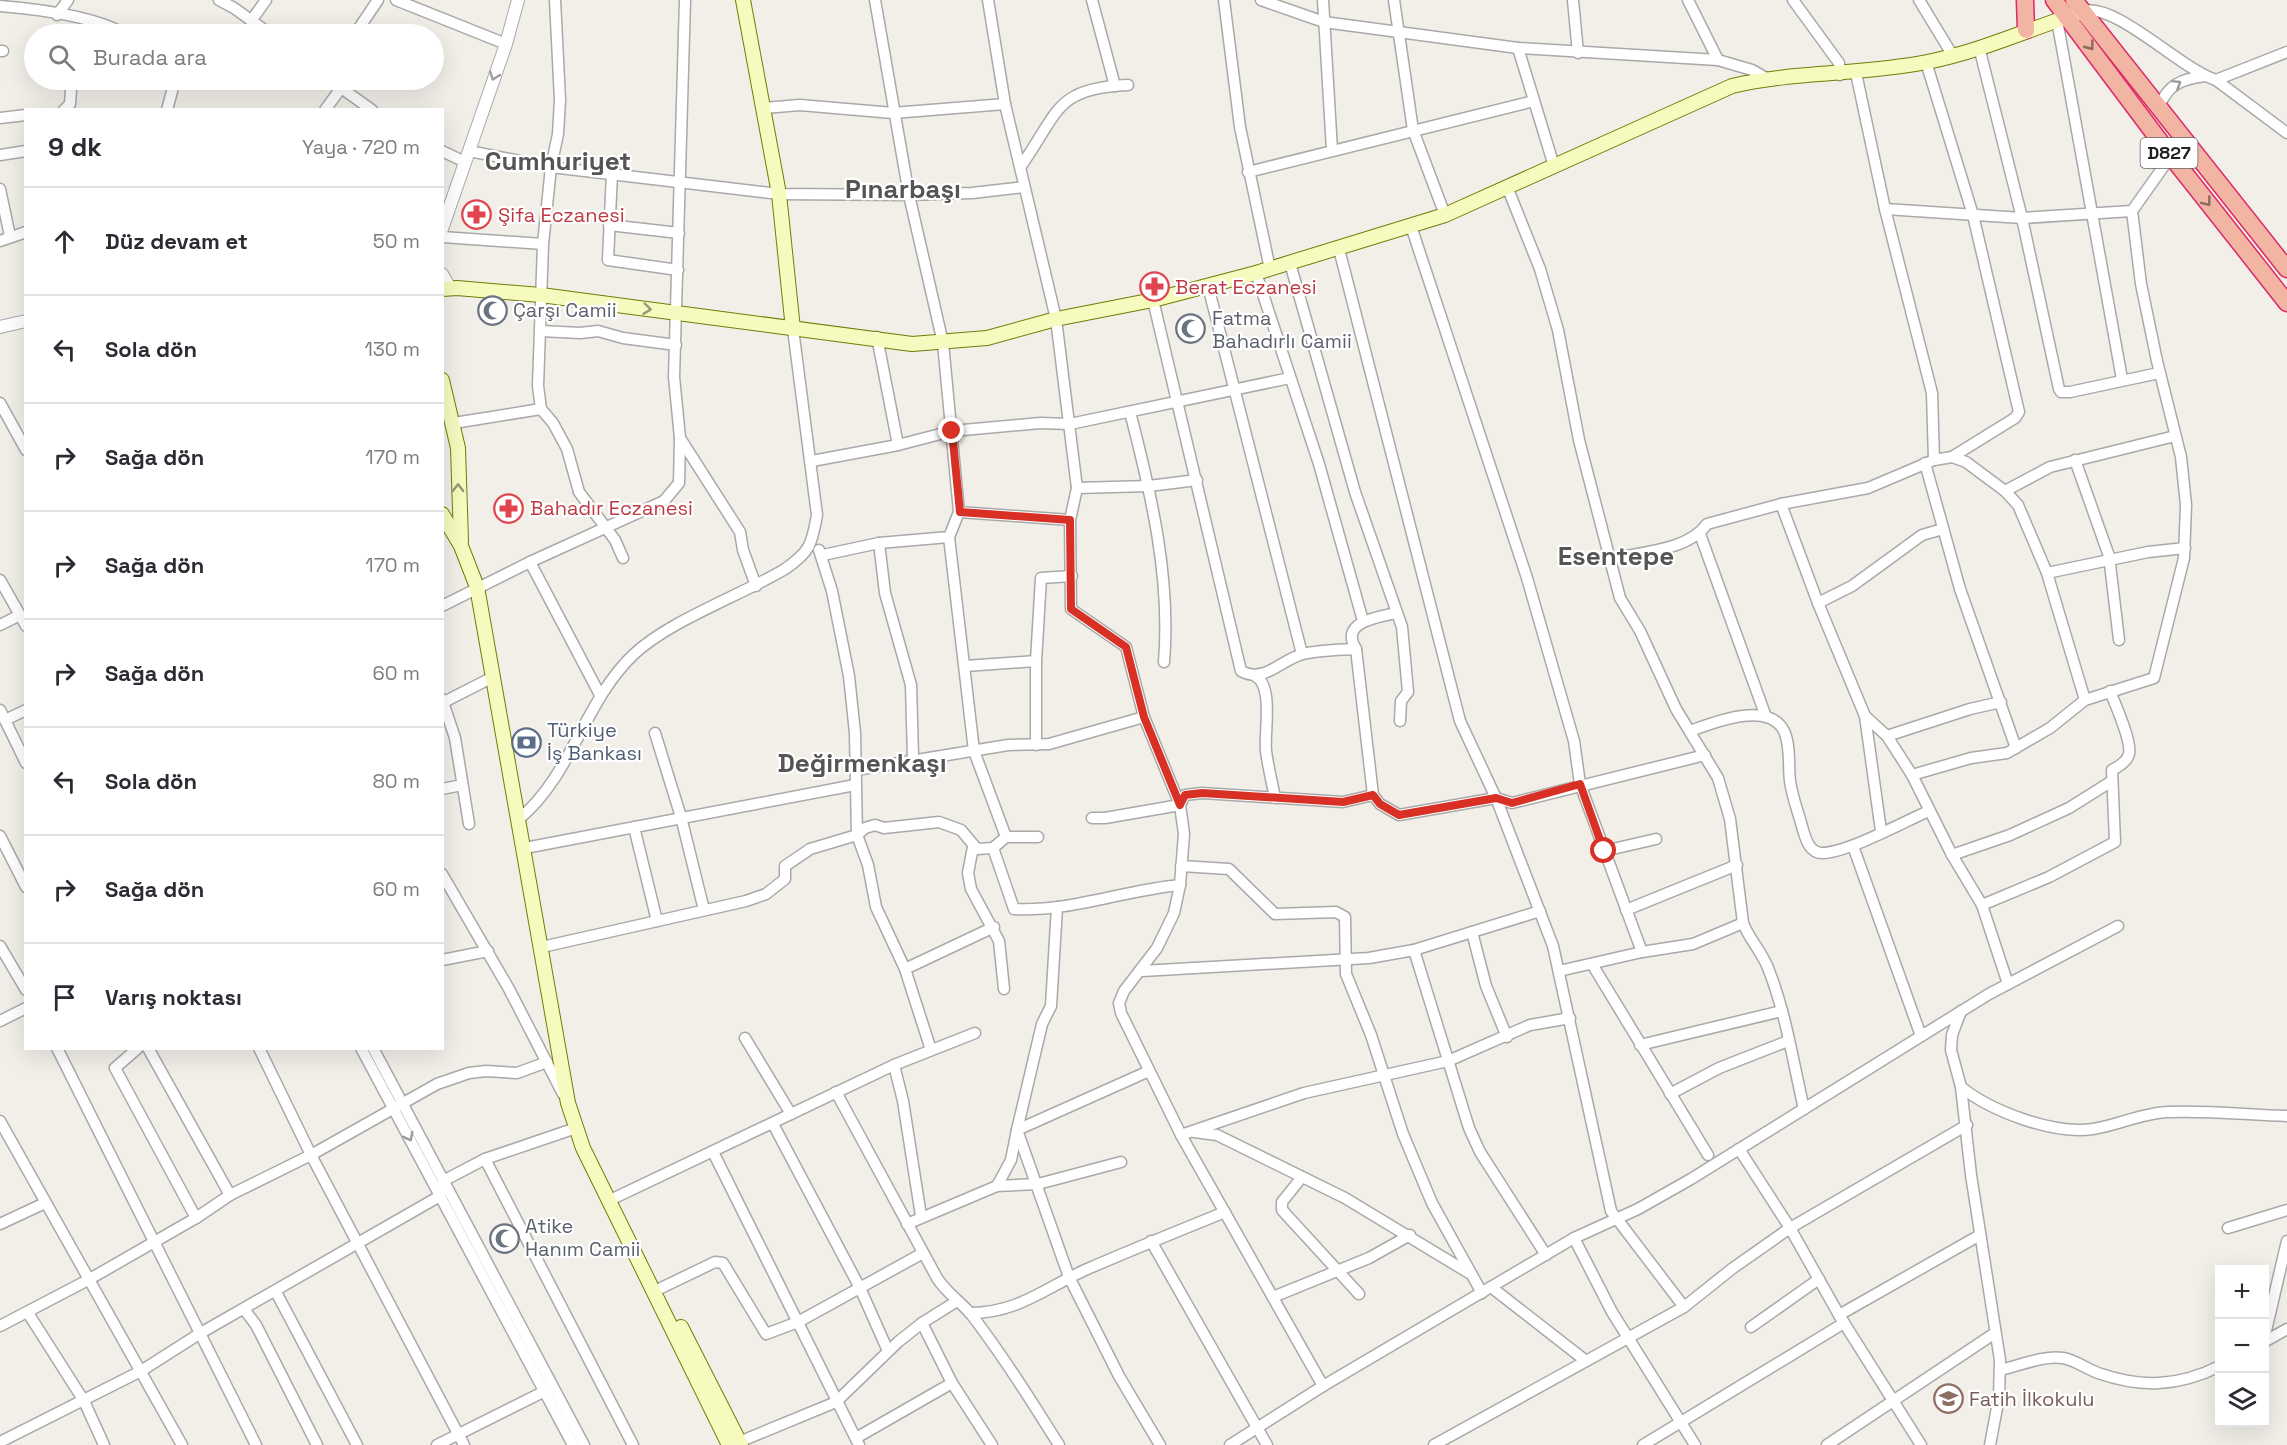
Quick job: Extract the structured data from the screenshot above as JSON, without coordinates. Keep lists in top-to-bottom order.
{
  "streets": {
    "highway": ["D827"]
  },
  "districts": [
    "Cumhuriyet",
    "Pınarbaşı",
    "Esentepe",
    "Değirmenkaşı"
  ],
  "places": {
    "pharmacy": ["Şifa Eczanesi", "Berat Eczanesi", "Bahadır Eczanesi"],
    "mosque": ["Çarşı Camii", "Fatma Bahadırlı Camii", "Atike Hanım Camii"],
    "bank": ["Türkiye İş Bankası"],
    "school or university": ["Fatih İlkokulu"]
  },
  "page": {
    "search": "Burada ara",
    "heading": ["9 dk", "Yaya · 720 m"],
    "list": [
      ["Düz devam et", "50 m"],
      ["Sola dön", "130 m"],
      ["Sağa dön", "170 m"],
      ["Sağa dön", "170 m"],
      ["Sağa dön", "60 m"],
      ["Sola dön", "80 m"],
      ["Sağa dön", "60 m"],
      "Varış noktası"
    ],
    "map_buttons": ["+", "−"]
  }
}
